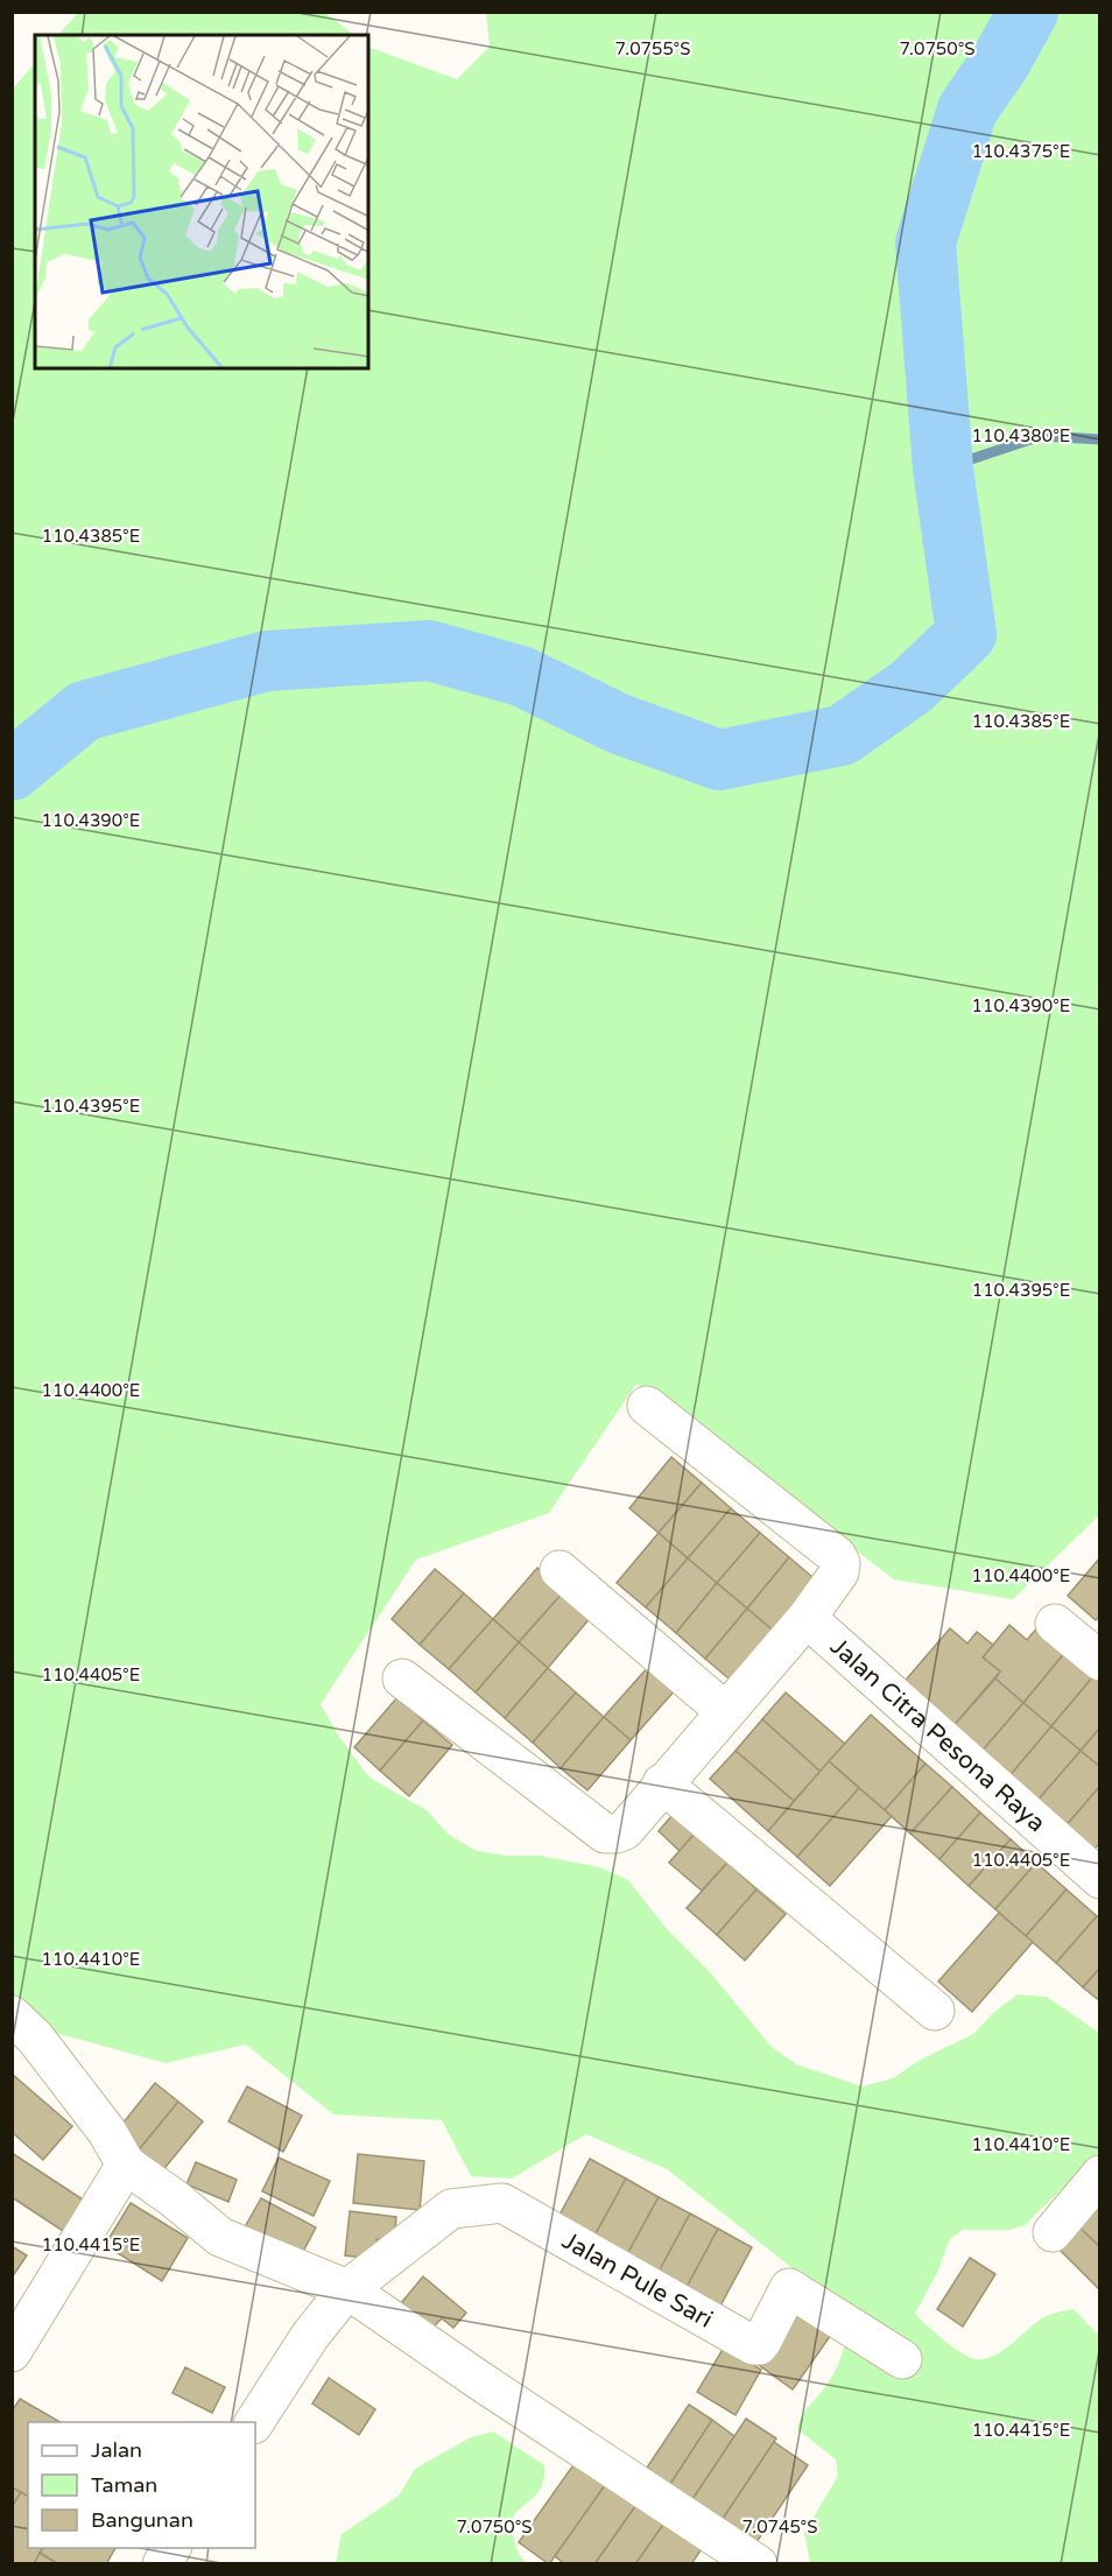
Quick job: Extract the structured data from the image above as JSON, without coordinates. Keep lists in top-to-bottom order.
{
  "streets": {
    "street": ["Jalan Citra Pesona Raya", "Jalan Pule Sari"]
  },
  "legend": ["Jalan", "Taman", "Bangunan"],
  "coordinates": [
    "7.0755°S",
    "7.0750°S",
    "110.4375°E",
    "110.4380°E",
    "110.4385°E",
    "110.4390°E",
    "110.4395°E",
    "110.4400°E",
    "110.4405°E",
    "110.4410°E",
    "110.4415°E",
    "7.0745°S"
  ]
}
